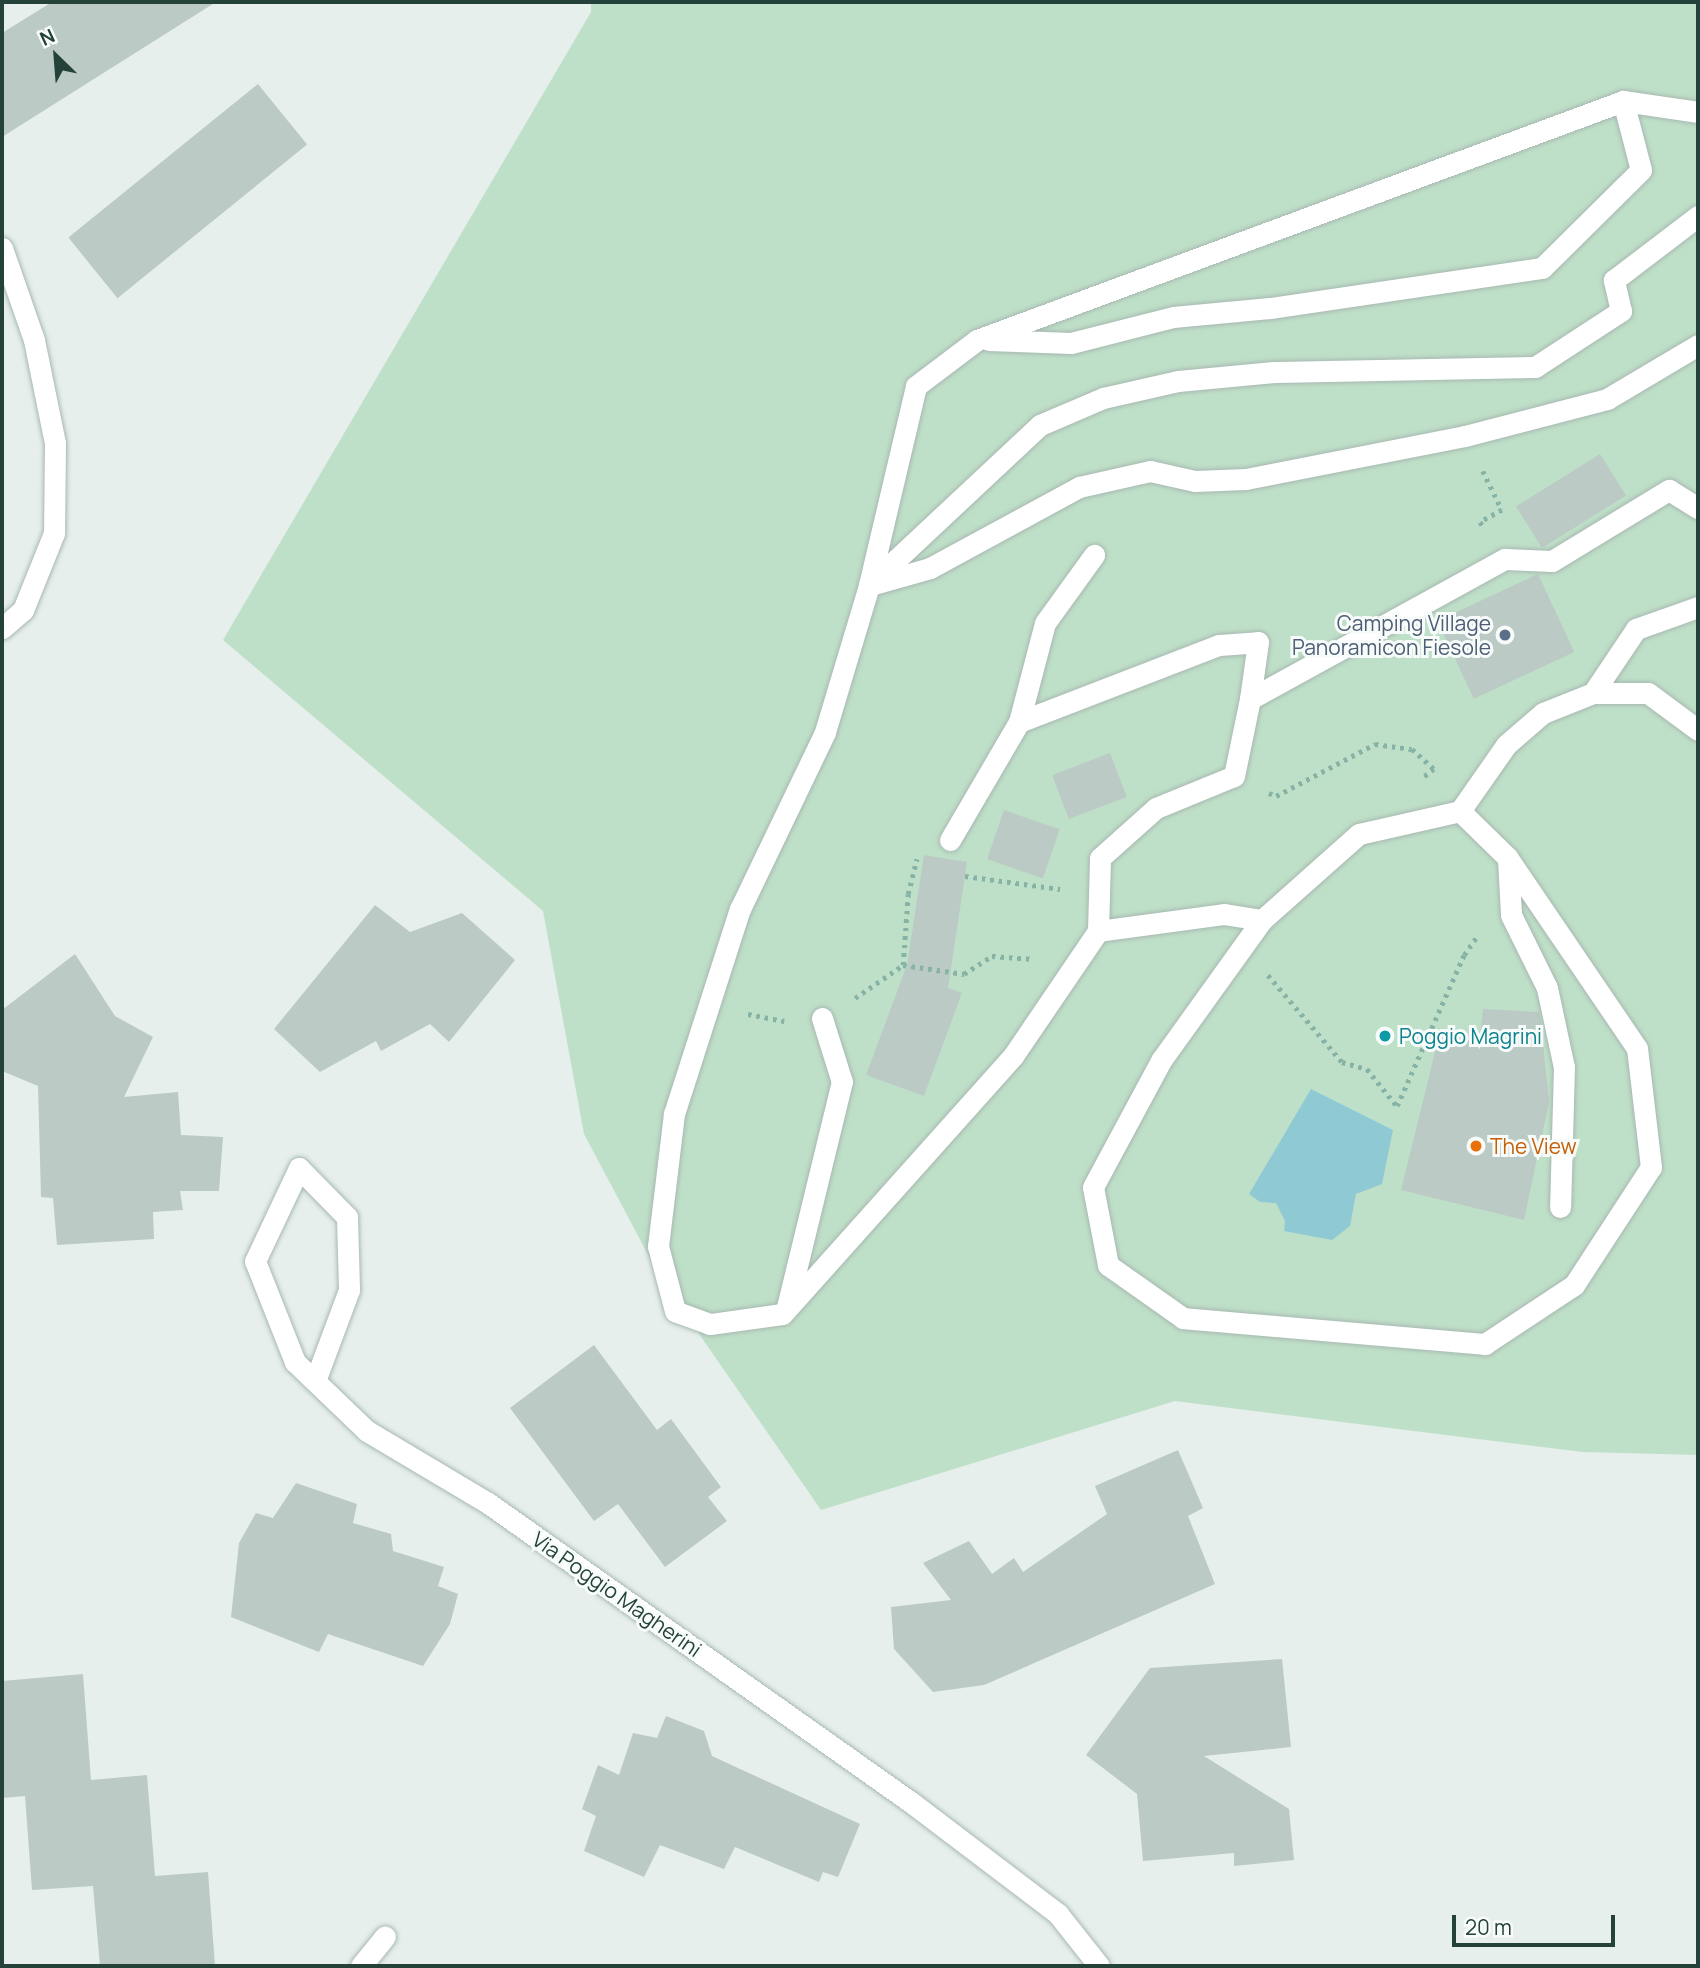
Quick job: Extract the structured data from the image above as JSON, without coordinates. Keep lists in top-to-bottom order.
{
  "streets": {
    "street": ["Via Poggio Magherini"]
  },
  "places": ["Camping Village Panoramicon Fiesole", "Poggio Magrini", "The View"],
  "scale_bar": "20 m",
  "north": "top left"
}
